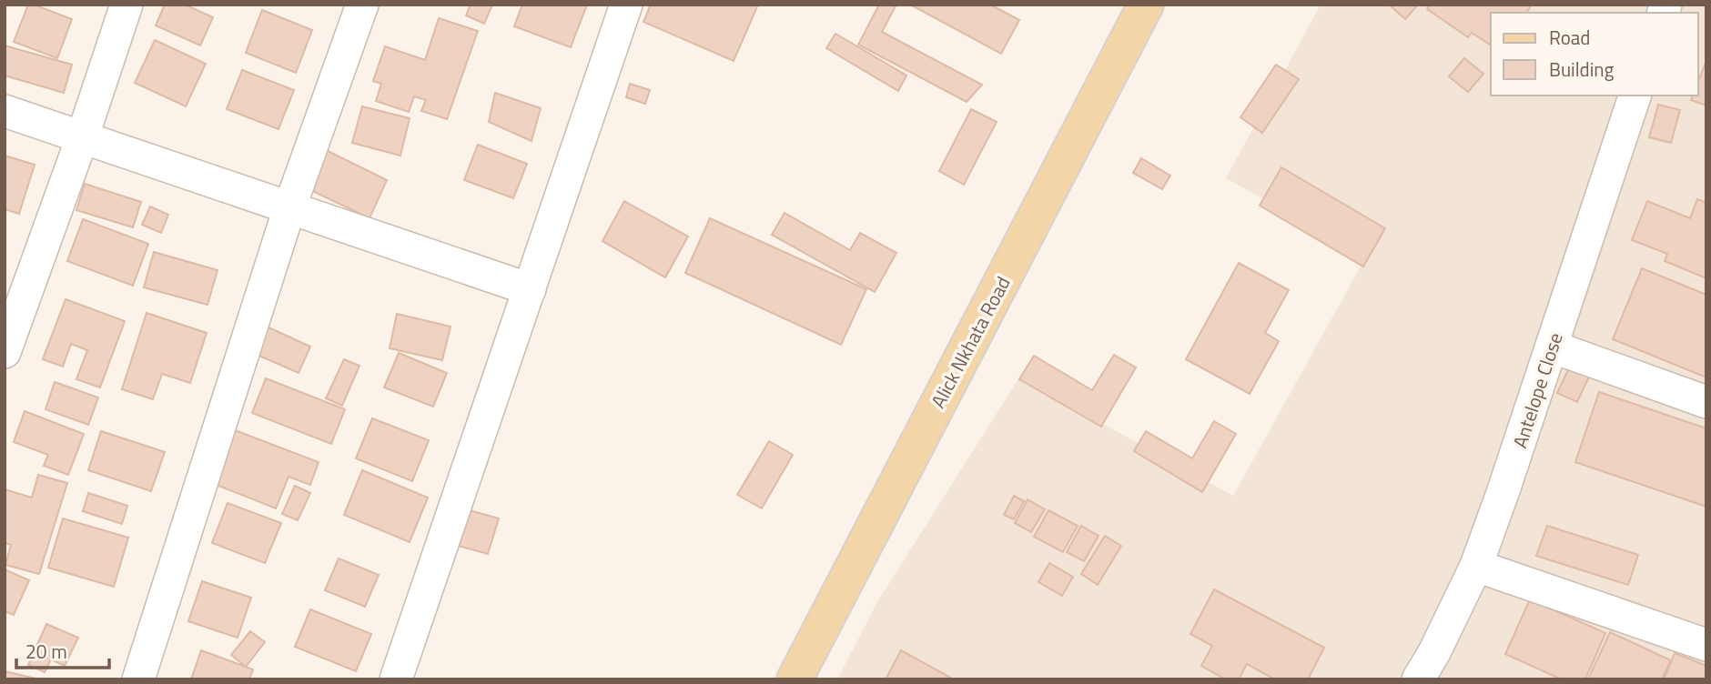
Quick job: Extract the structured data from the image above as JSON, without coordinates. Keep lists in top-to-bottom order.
{
  "streets": {
    "main road": ["Alick Nkhata Road"],
    "street": ["Antelope Close"]
  },
  "legend": ["Road", "Building"],
  "scale_bar": "20 m"
}
